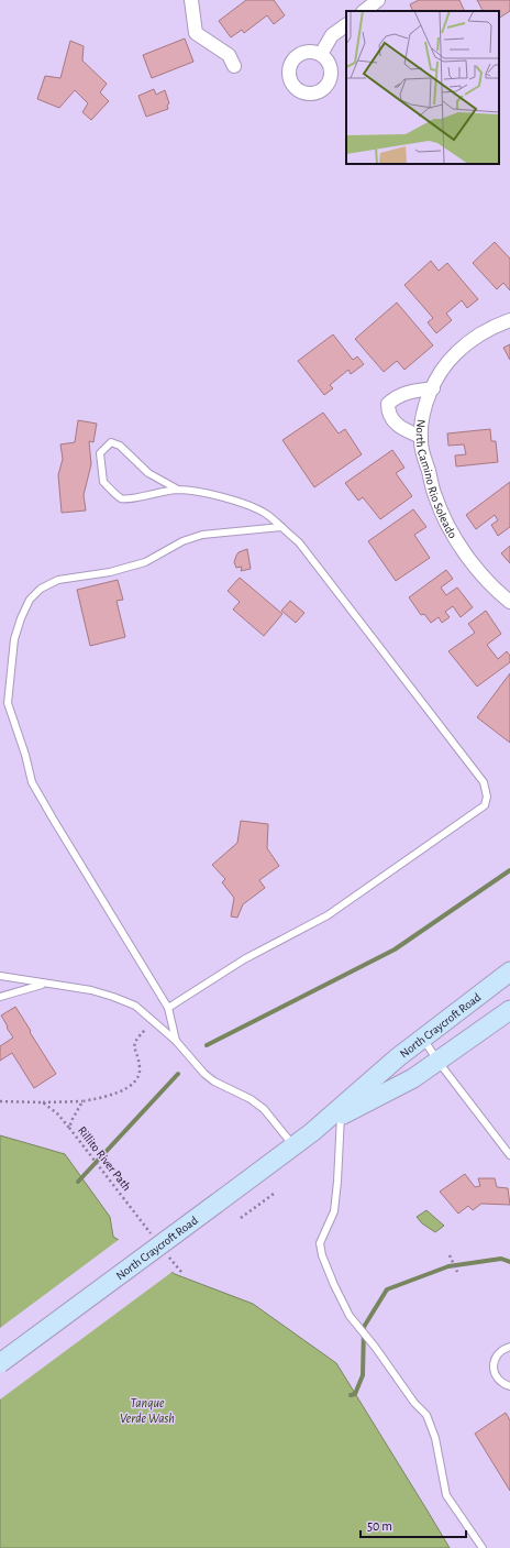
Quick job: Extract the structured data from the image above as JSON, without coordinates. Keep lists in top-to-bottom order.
{
  "streets": {
    "main road": ["North Craycroft Road"],
    "street": ["North Camino Rio Soleado"],
    "path": ["Rillito River Path"]
  },
  "water": ["Tanque Verde Wash"],
  "scale_bar": "50 m"
}
